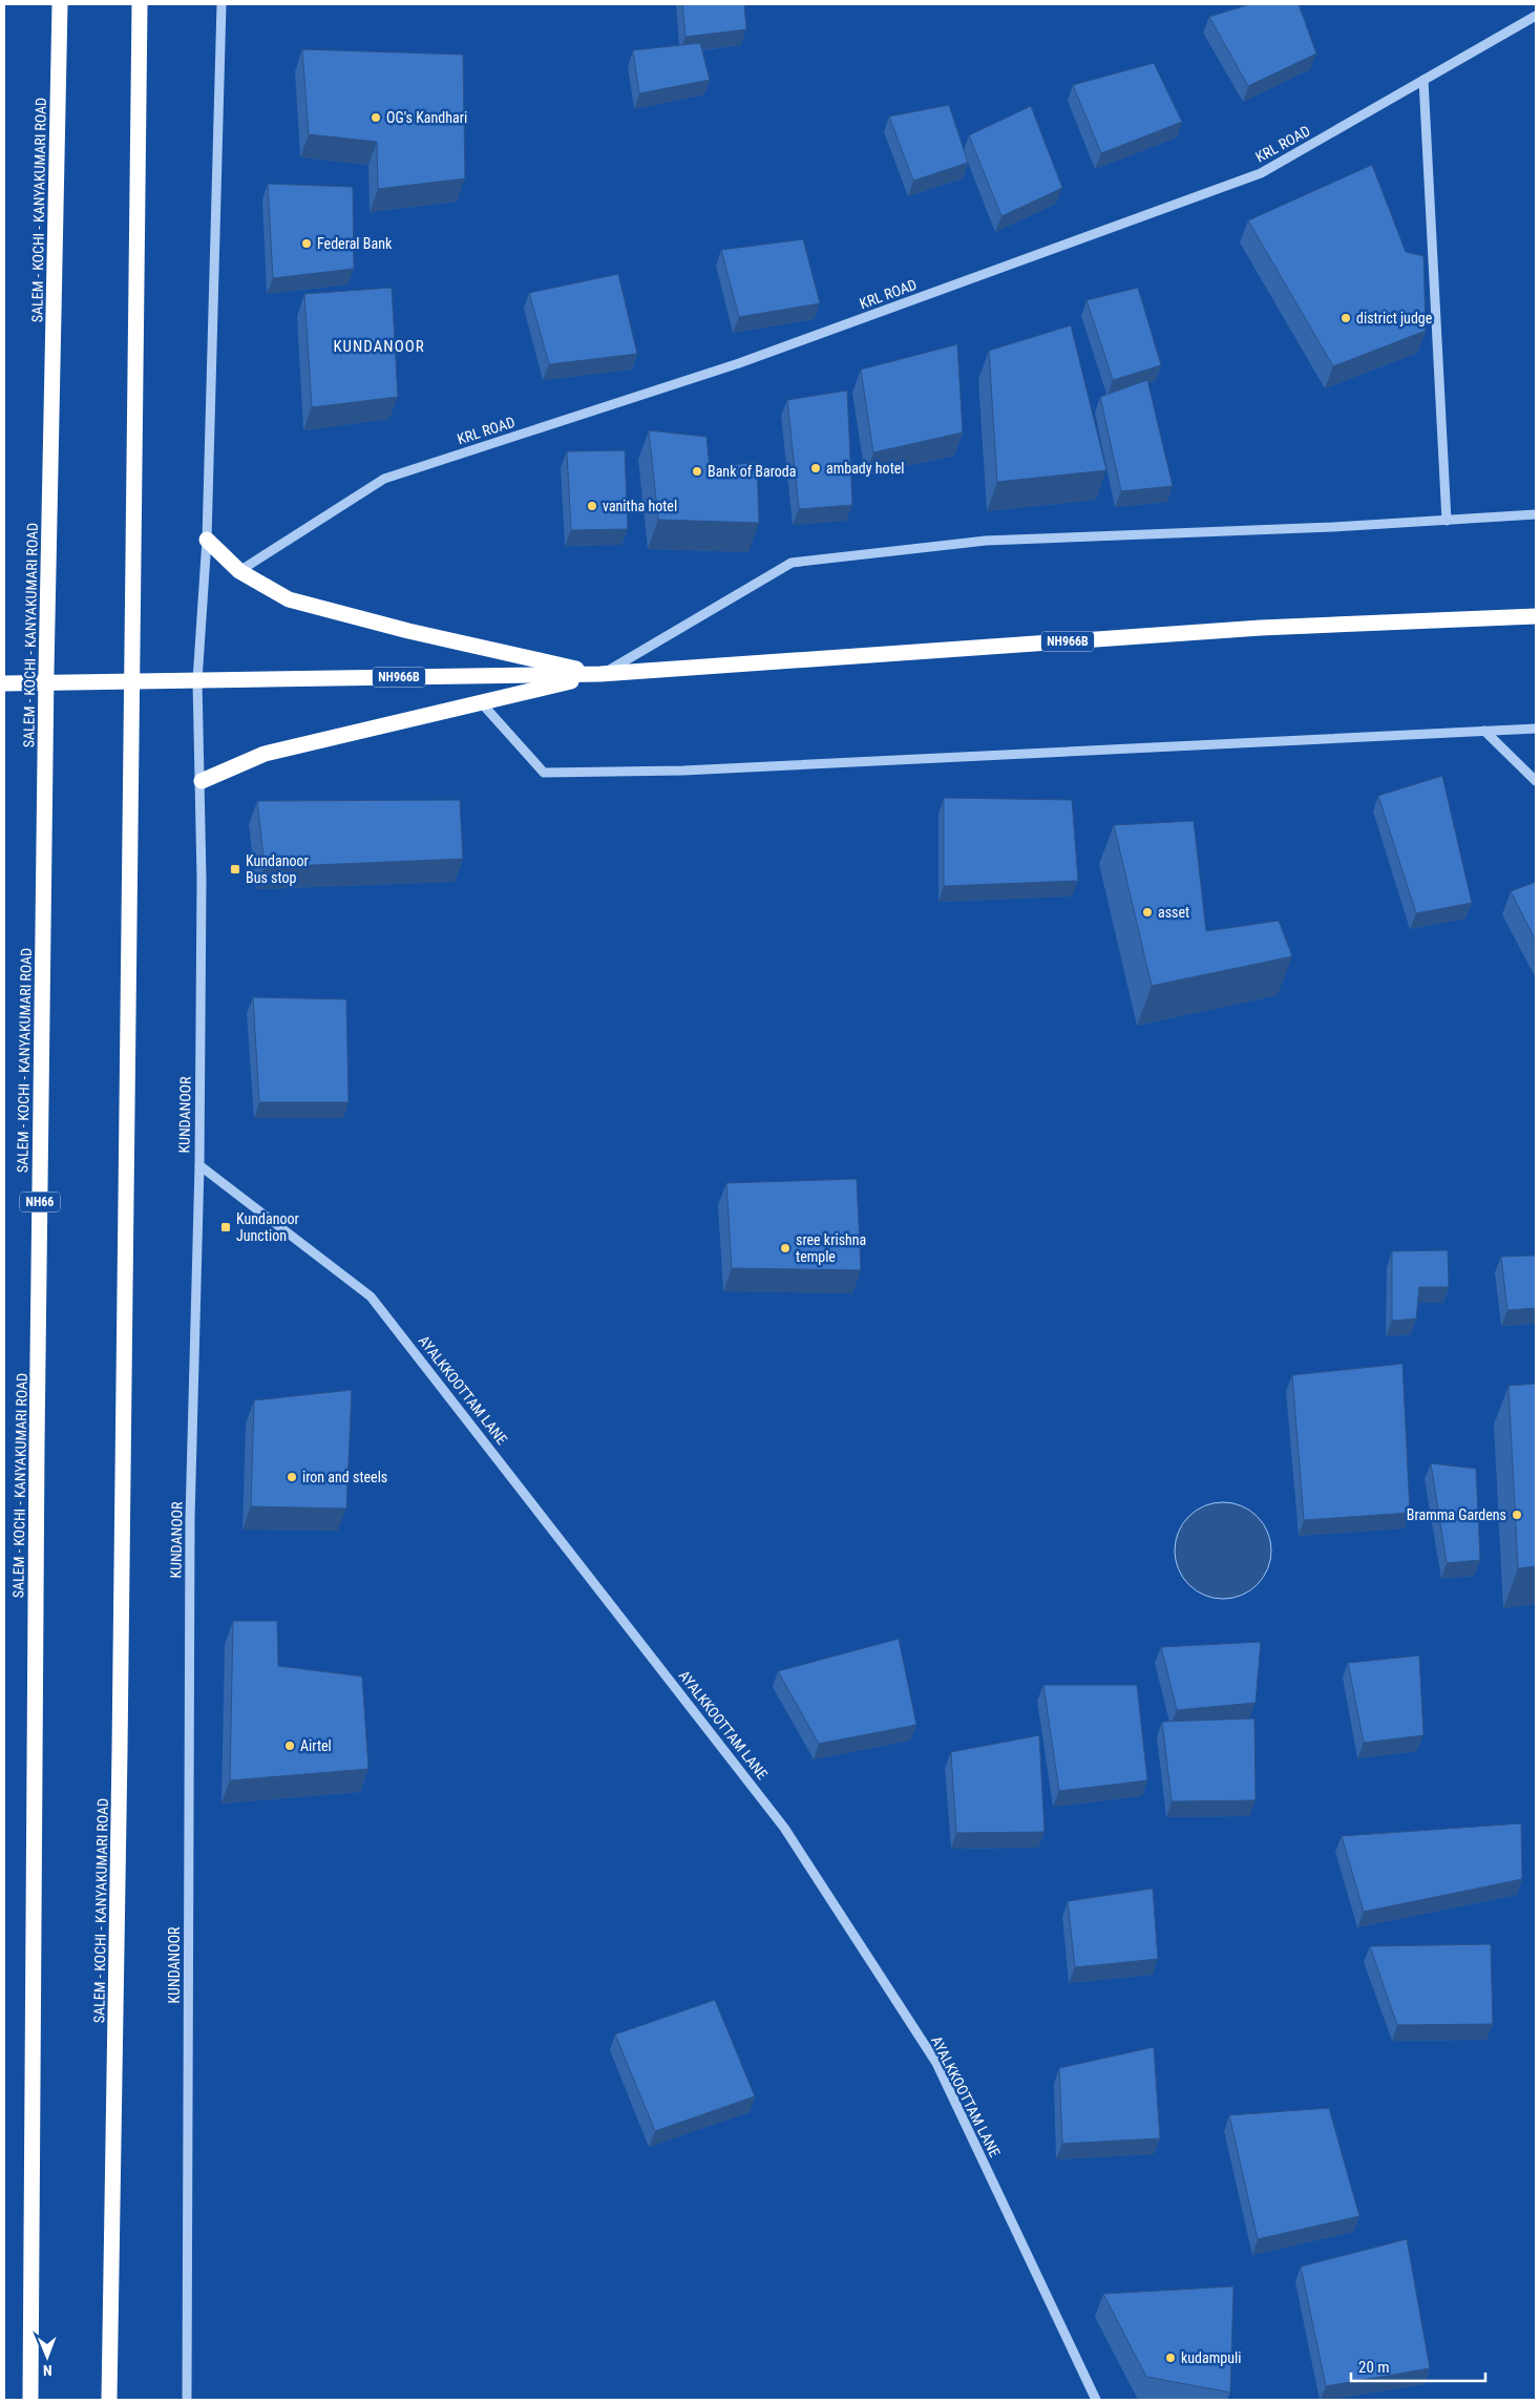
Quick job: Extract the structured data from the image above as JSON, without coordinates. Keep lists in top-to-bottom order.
{
  "streets": {
    "highway": ["SALEM - KOCHI - KANYAKUMARI ROAD", "NH966B", "NH66"],
    "street": ["KRL ROAD", "KUNDANOOR", "AYALKKOOTTAM LANE"]
  },
  "crossings": [
    ["NH966B", "KUNDANOOR"],
    ["KUNDANOOR", "AYALKKOOTTAM LANE"]
  ],
  "districts": ["KUNDANOOR"],
  "places": {
    "other": [
      "OG's Kandhari",
      "Federal Bank",
      "district judge",
      "ambady hotel",
      "Bank of Baroda",
      "vanitha hotel",
      "asset",
      "sree krishna temple",
      "iron and steels",
      "Bramma Gardens",
      "Airtel",
      "kudampuli"
    ],
    "transit": ["Kundanoor Bus stop", "Kundanoor Junction"]
  },
  "scale_bar": "20 m",
  "north": "bottom"
}
